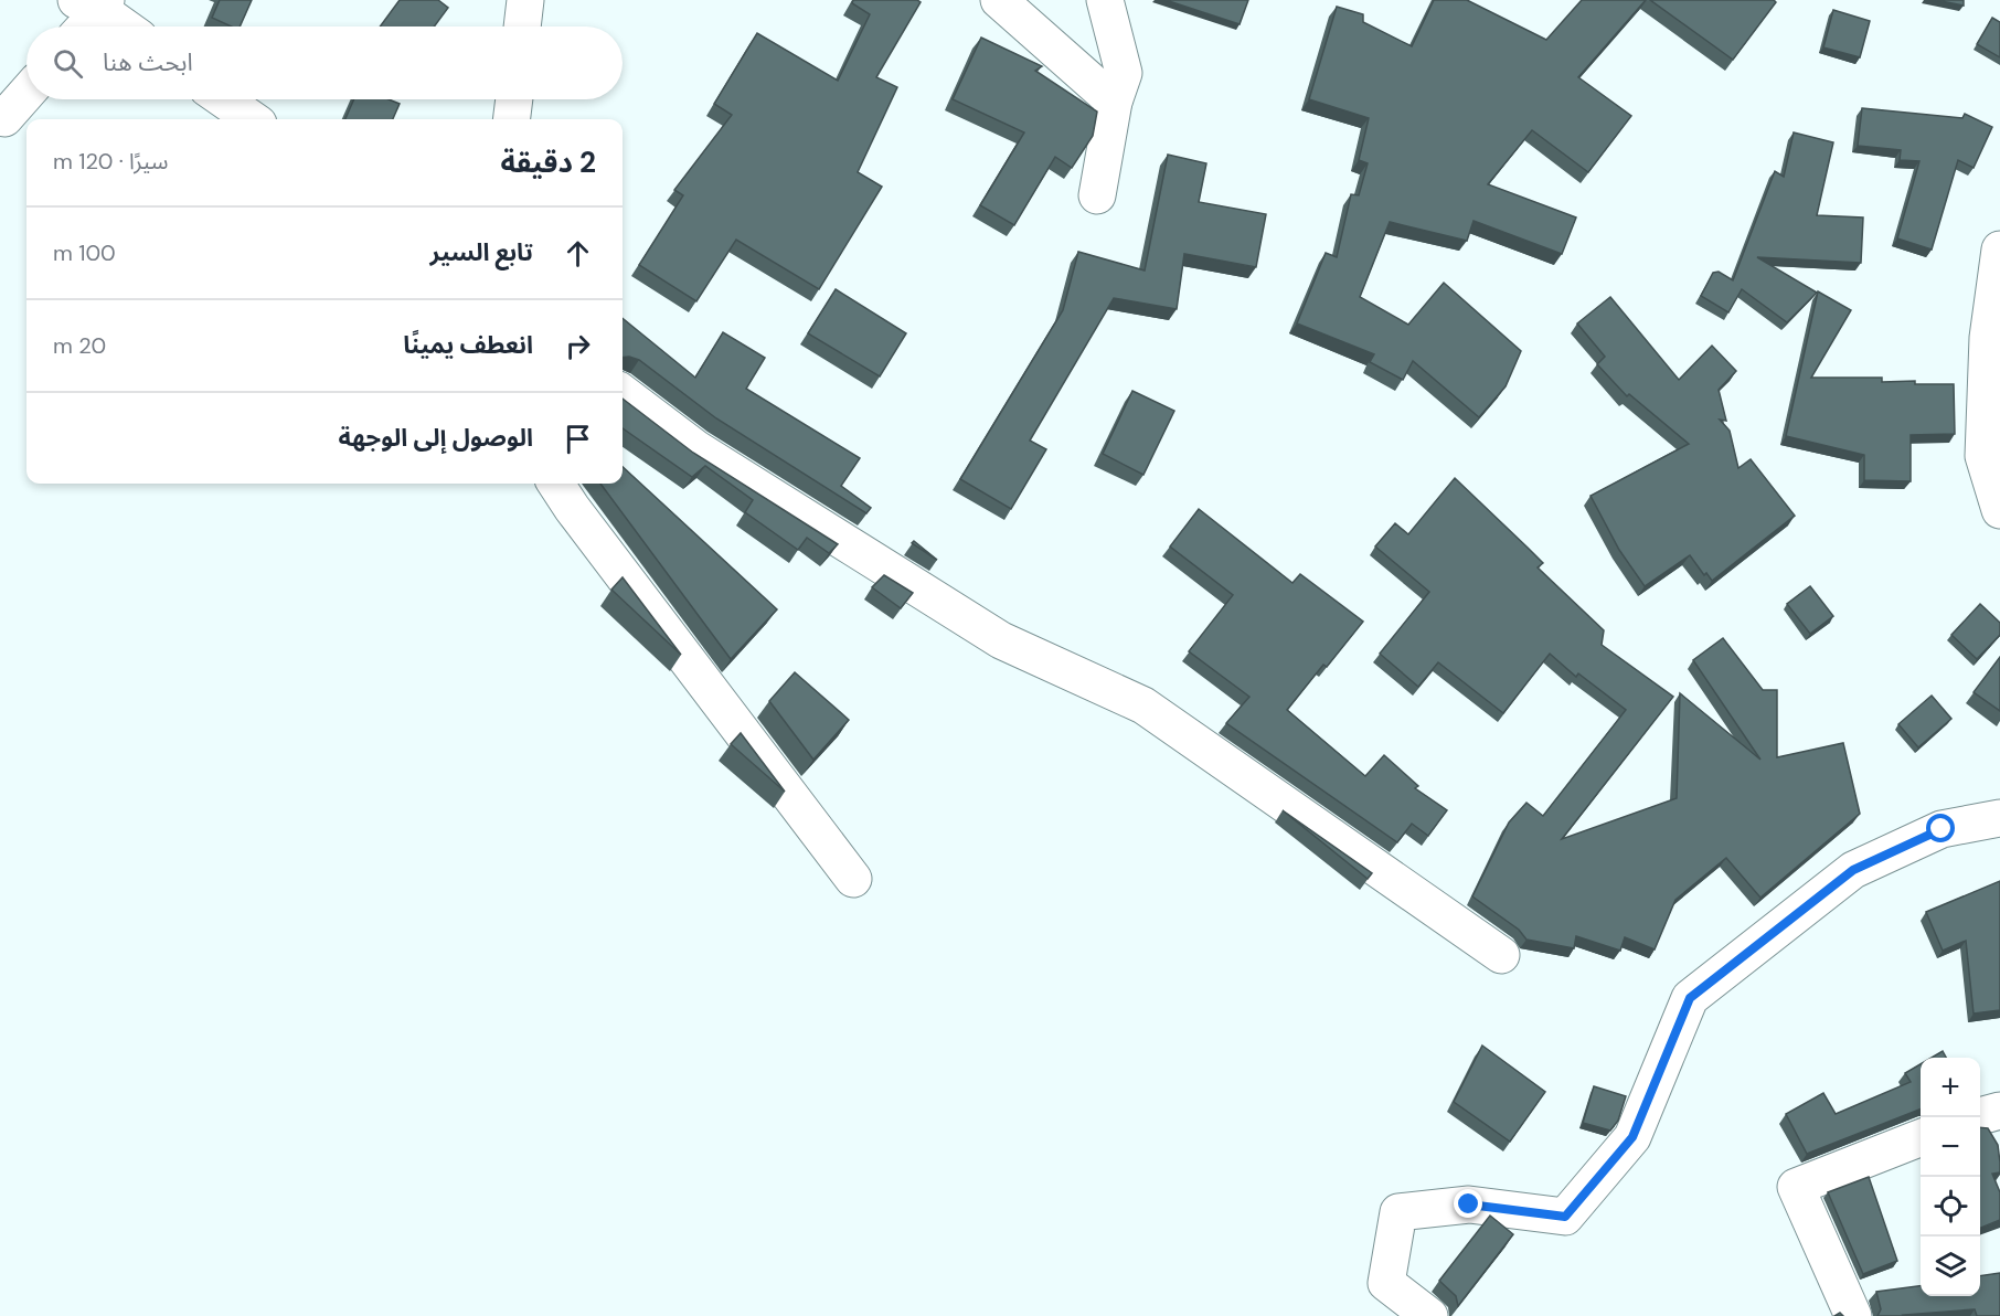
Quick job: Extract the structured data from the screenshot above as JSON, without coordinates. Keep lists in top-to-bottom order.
{
  "page": {
    "search": "ابحث هنا",
    "heading": ["2 دقيقة", "سيرًا · 120 m"],
    "list": [
      ["تابع السير", "100 m"],
      ["انعطف يمينًا", "20 m"],
      "الوصول إلى الوجهة"
    ],
    "map_buttons": ["+", "−"]
  }
}
